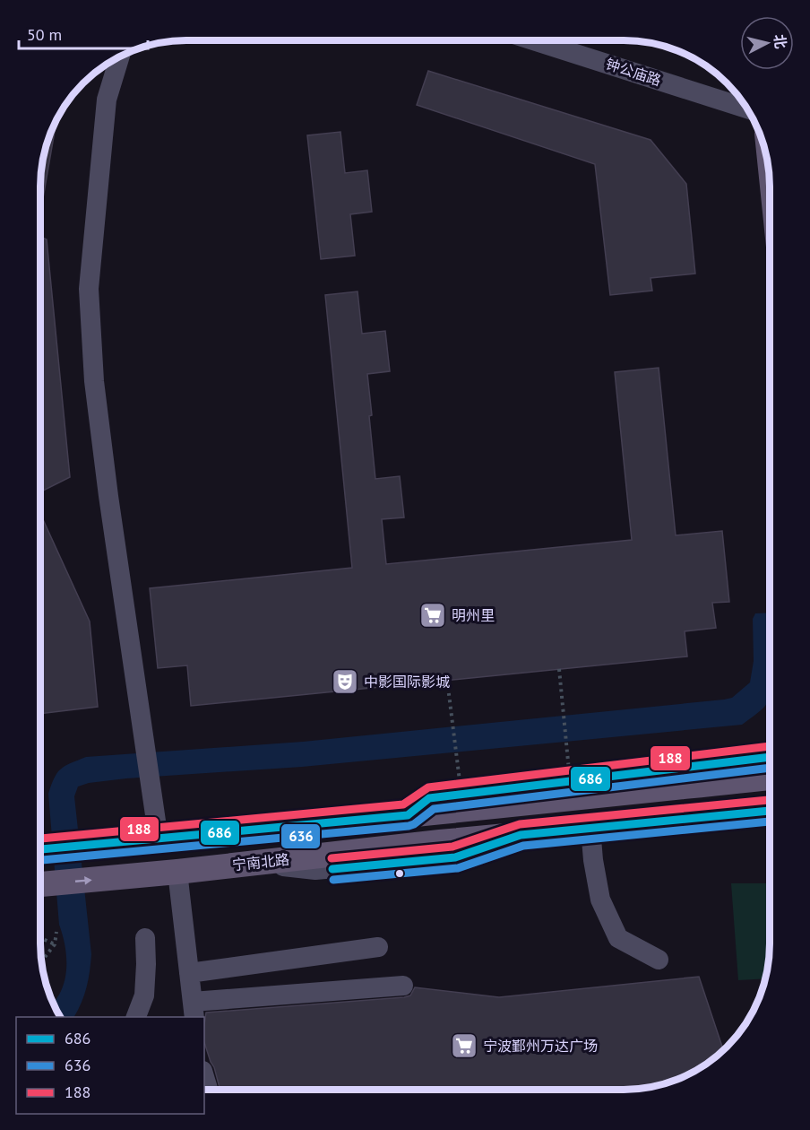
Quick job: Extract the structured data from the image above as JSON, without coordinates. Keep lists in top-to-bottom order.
{
  "streets": {
    "main road": ["宁南北路"],
    "street": ["钟公庙路"]
  },
  "places": {
    "supermarket": ["明州里", "宁波鄞州万达广场"],
    "theatre": ["中影国际影城"]
  },
  "lines": ["transit line 188", "transit line 686", "transit line 636"],
  "legend": ["686", "636", "188"],
  "scale_bar": "50 m",
  "north": "right"
}
